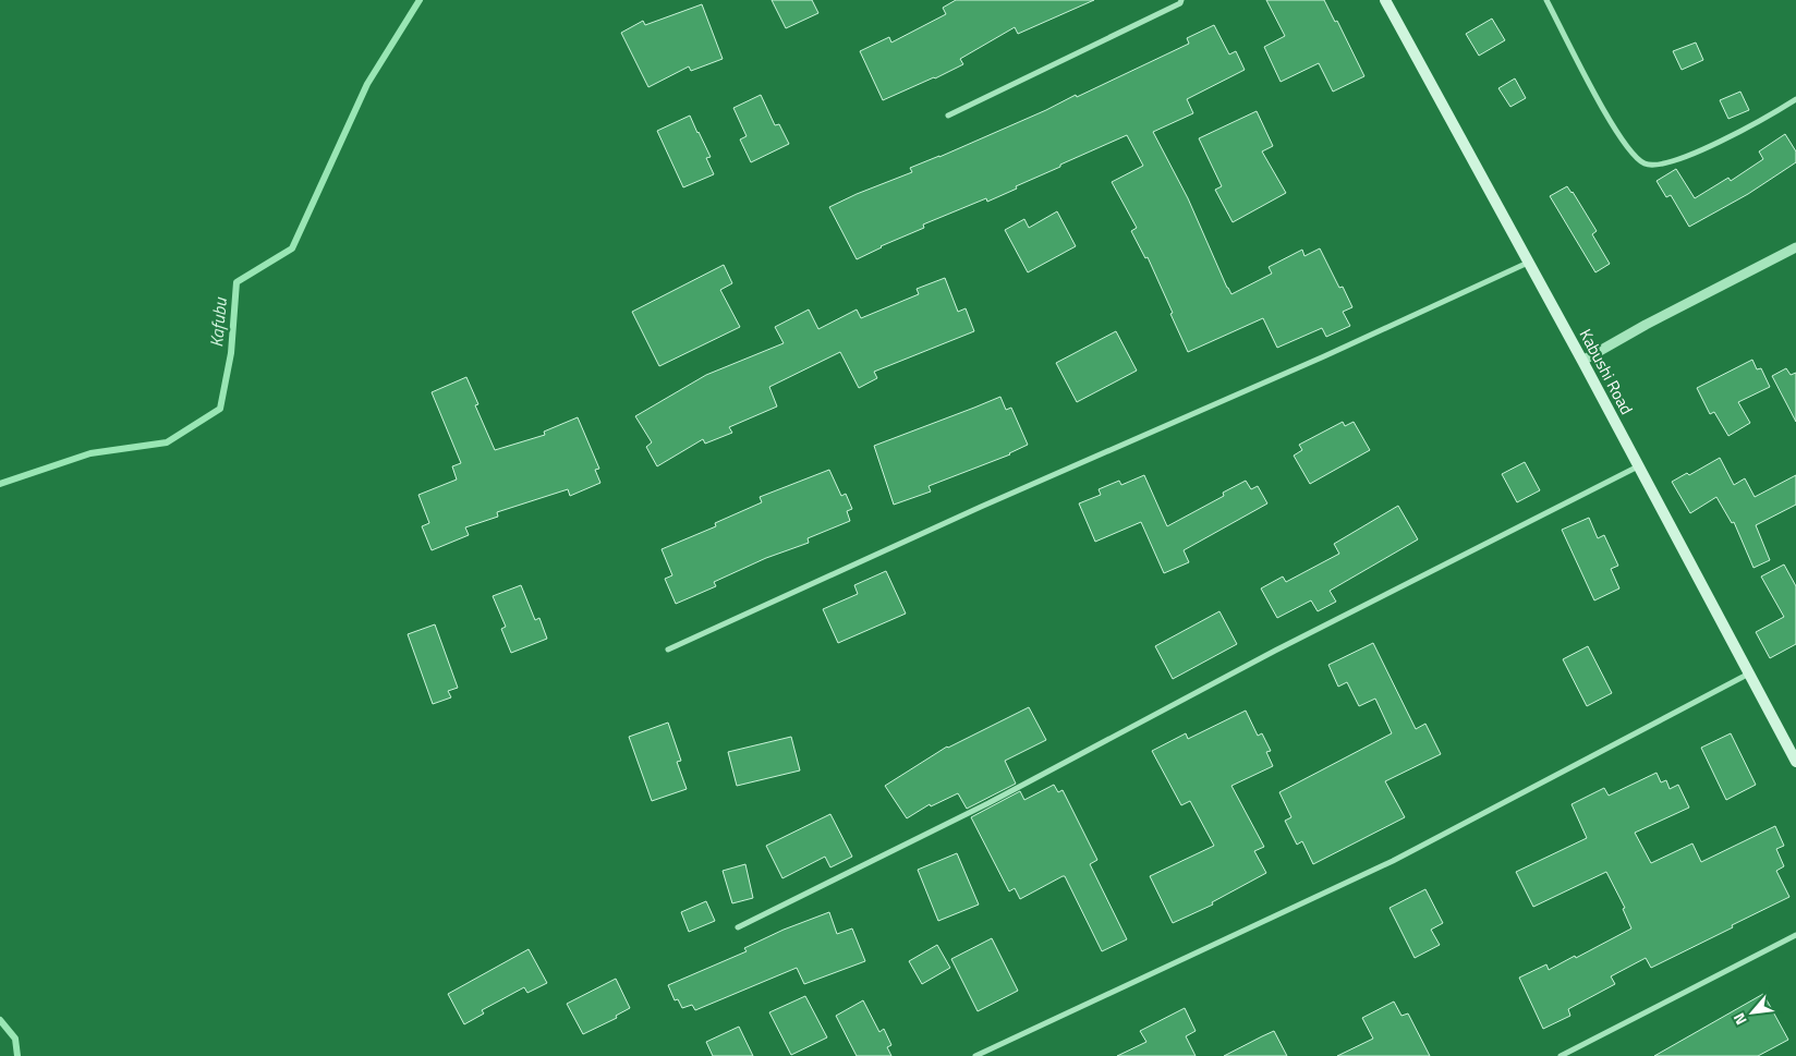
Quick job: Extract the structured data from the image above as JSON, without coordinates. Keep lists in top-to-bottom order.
{
  "streets": {
    "main road": ["Kabushi Road"]
  },
  "water": ["Kafubu"],
  "north": "bottom left"
}
